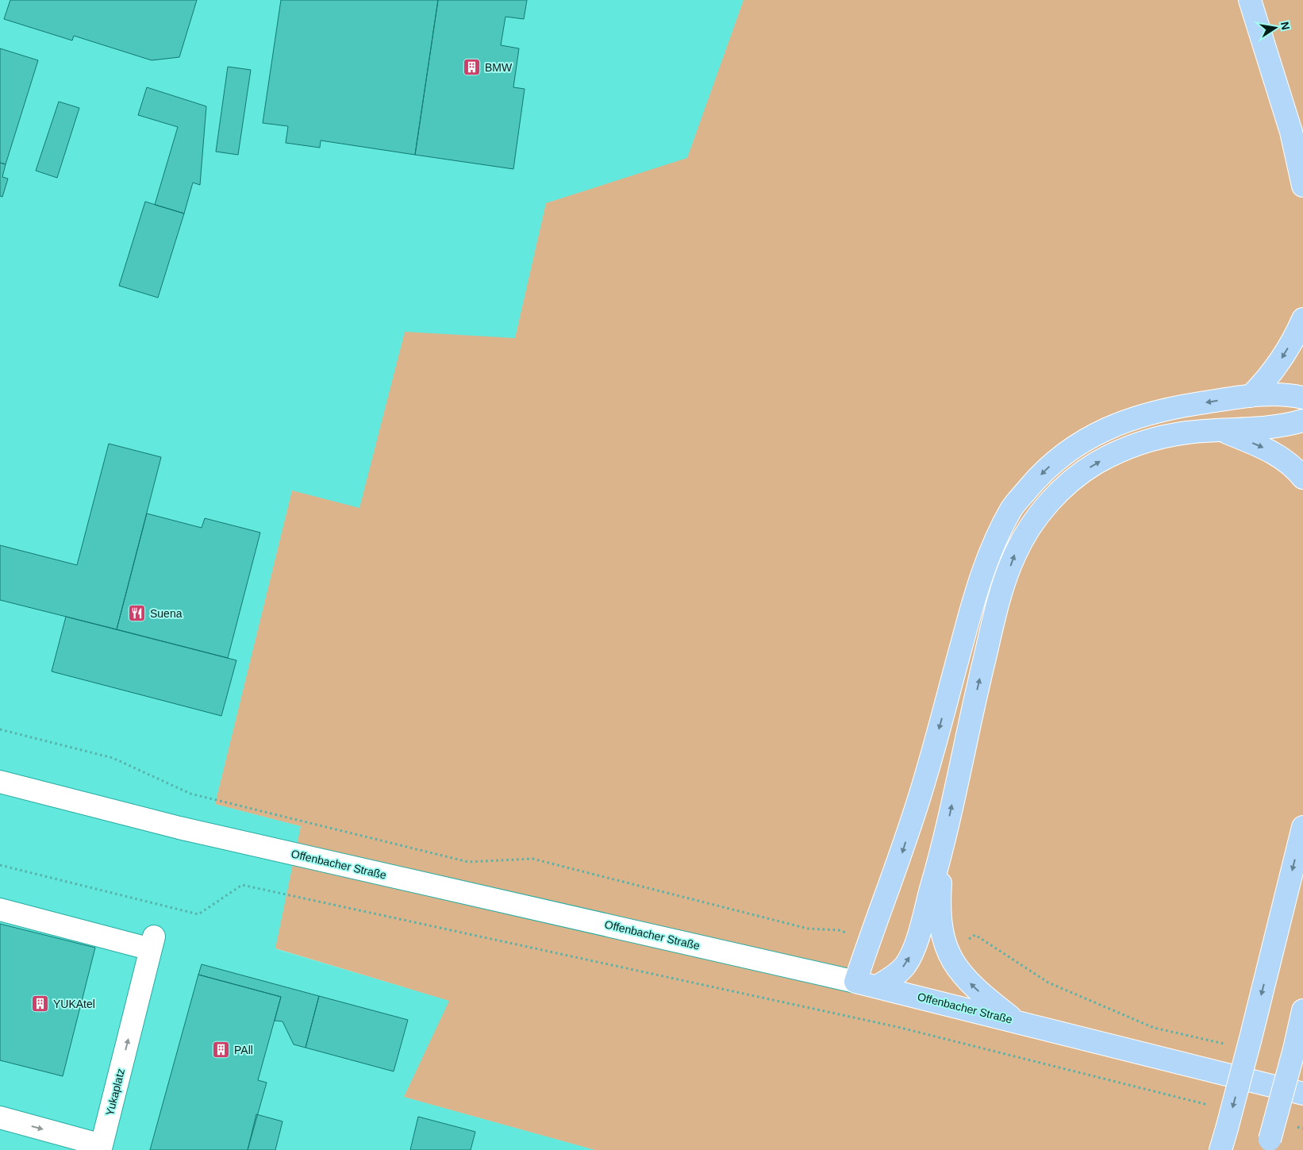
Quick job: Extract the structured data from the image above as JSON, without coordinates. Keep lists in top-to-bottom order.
{
  "streets": {
    "main road": ["Offenbacher Straße"],
    "street": ["Yukaplatz"]
  },
  "places": {
    "building": ["BMW", "YUKAtel", "PAll"],
    "restaurant": ["Suena"]
  },
  "north": "right"
}
